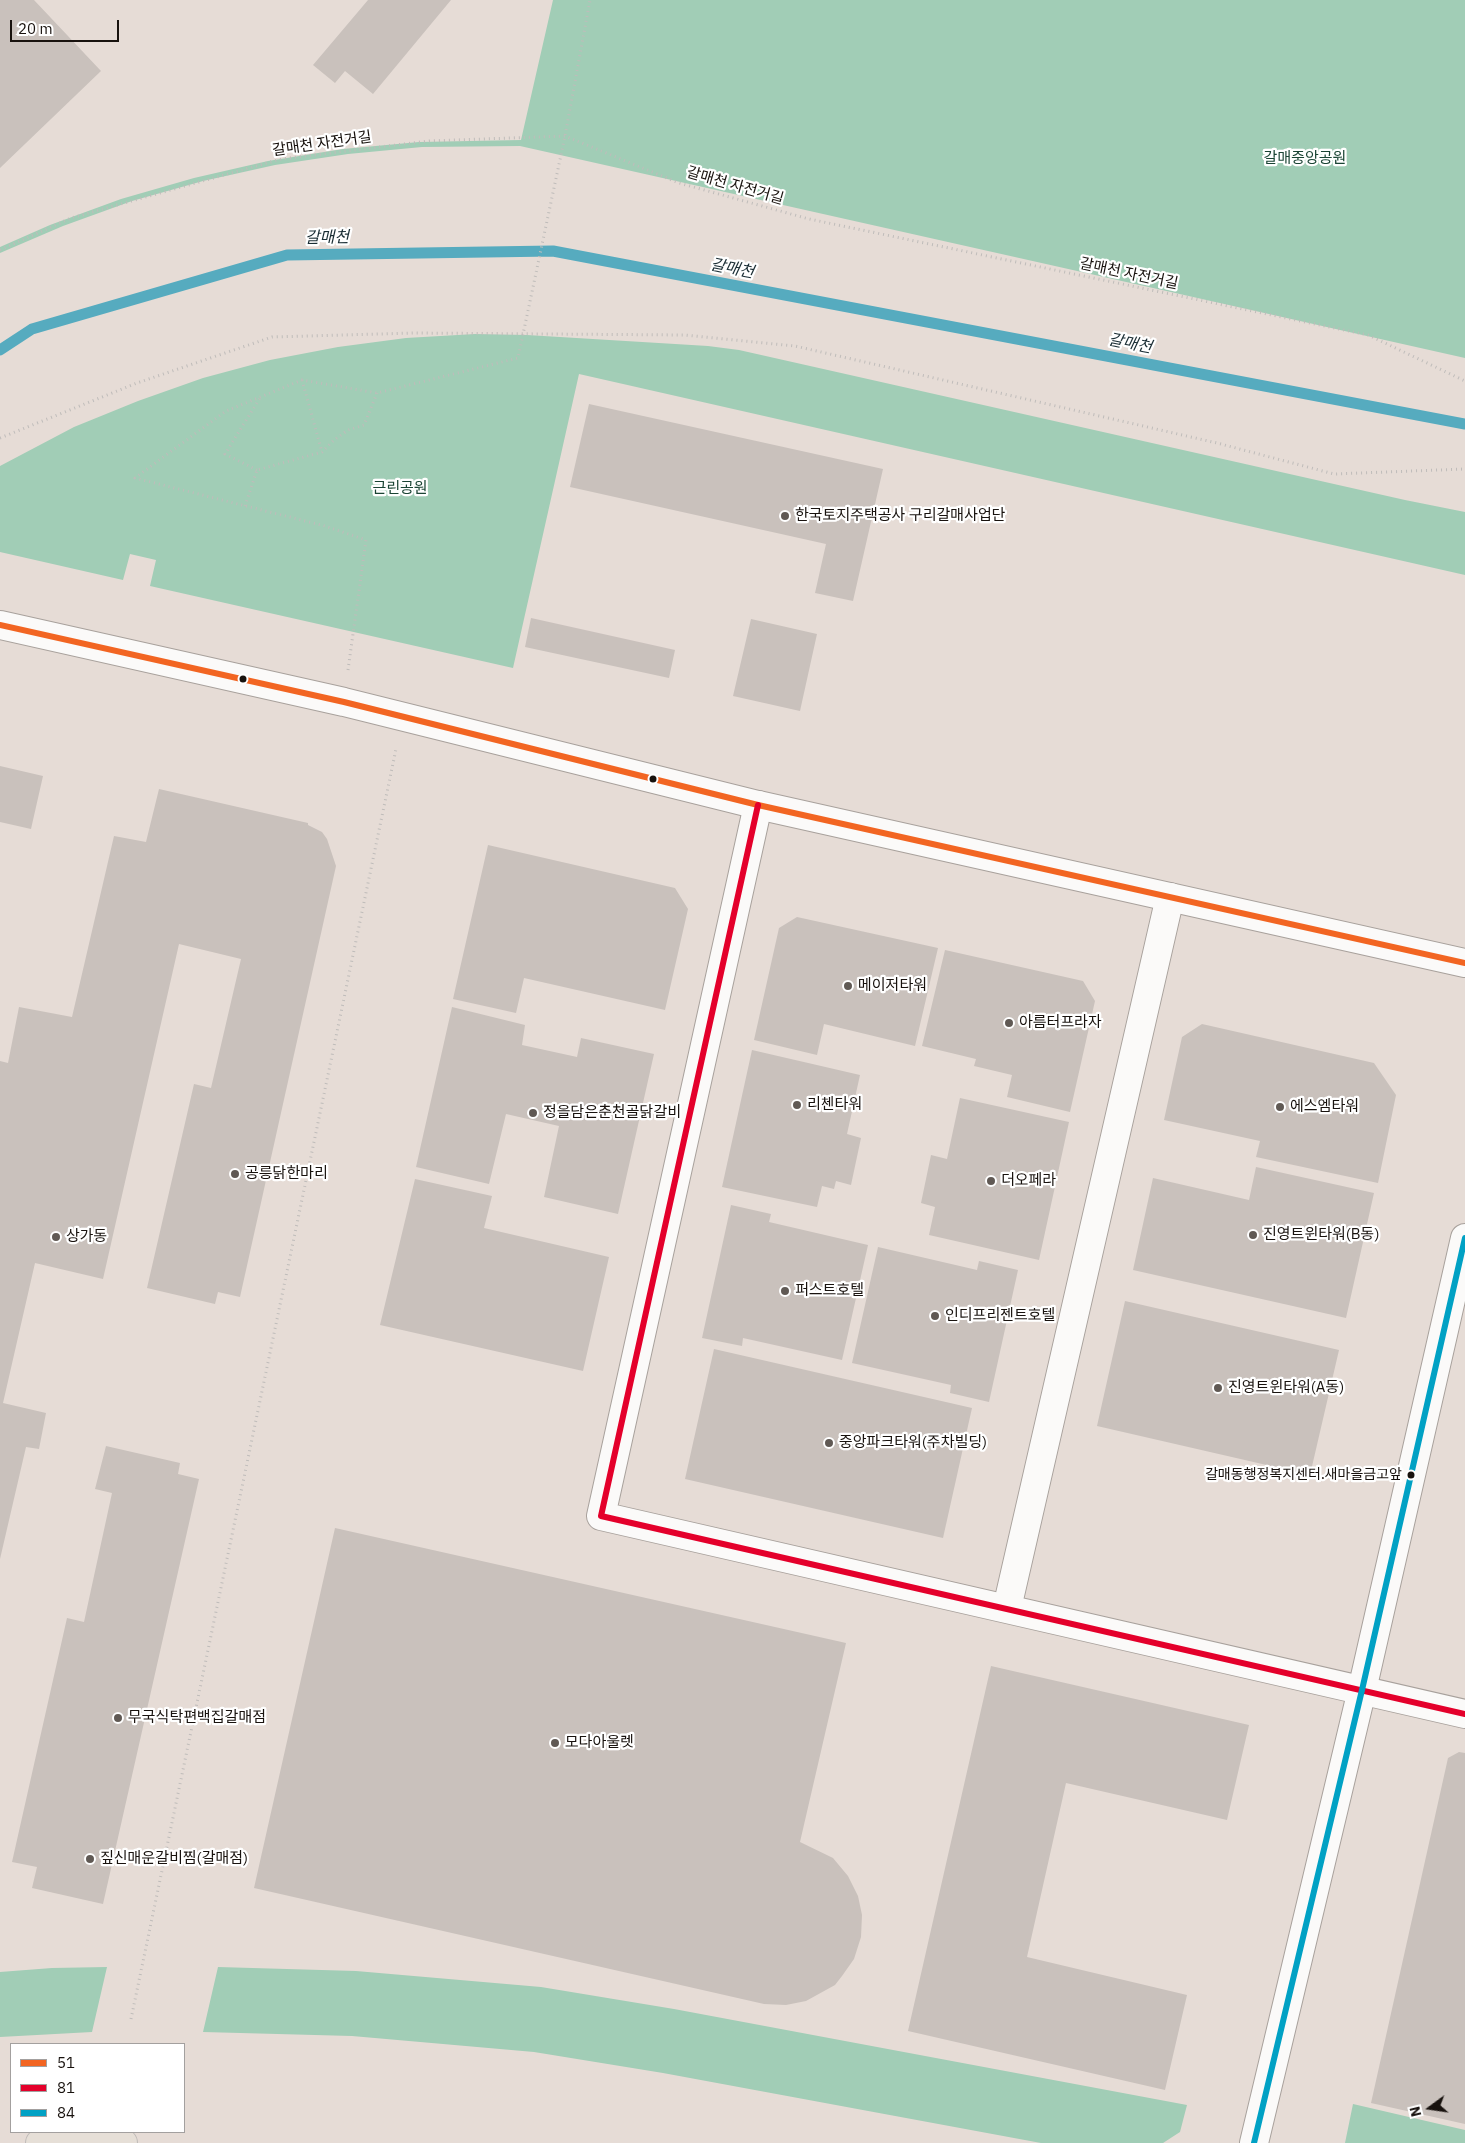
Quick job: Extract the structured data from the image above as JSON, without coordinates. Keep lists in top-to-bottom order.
{
  "streets": {
    "path": ["갈매천 자전거길"]
  },
  "water": ["갈매천"],
  "parks": ["갈매중앙공원", "근린공원"],
  "places": [
    "한국토지주택공사 구리갈매사업단",
    "메이저타워",
    "아름터프라자",
    "리첸타워",
    "에스엠타워",
    "정을담은춘천골닭갈비",
    "공릉닭한마리",
    "더오페라",
    "진영트윈타워(B동)",
    "상가동",
    "퍼스트호텔",
    "인디프리젠트호텔",
    "진영트윈타워(A동)",
    "중앙파크타워(주차빌딩)",
    "갈매동행정복지센터.새마을금고앞",
    "무국식탁편백집갈매점",
    "모다아울렛",
    "짚신매운갈비찜(갈매점)"
  ],
  "lines": ["transit line 51", "transit line 81", "transit line 84"],
  "legend": ["51", "81", "84"],
  "scale_bar": "20 m",
  "north": "left"
}
